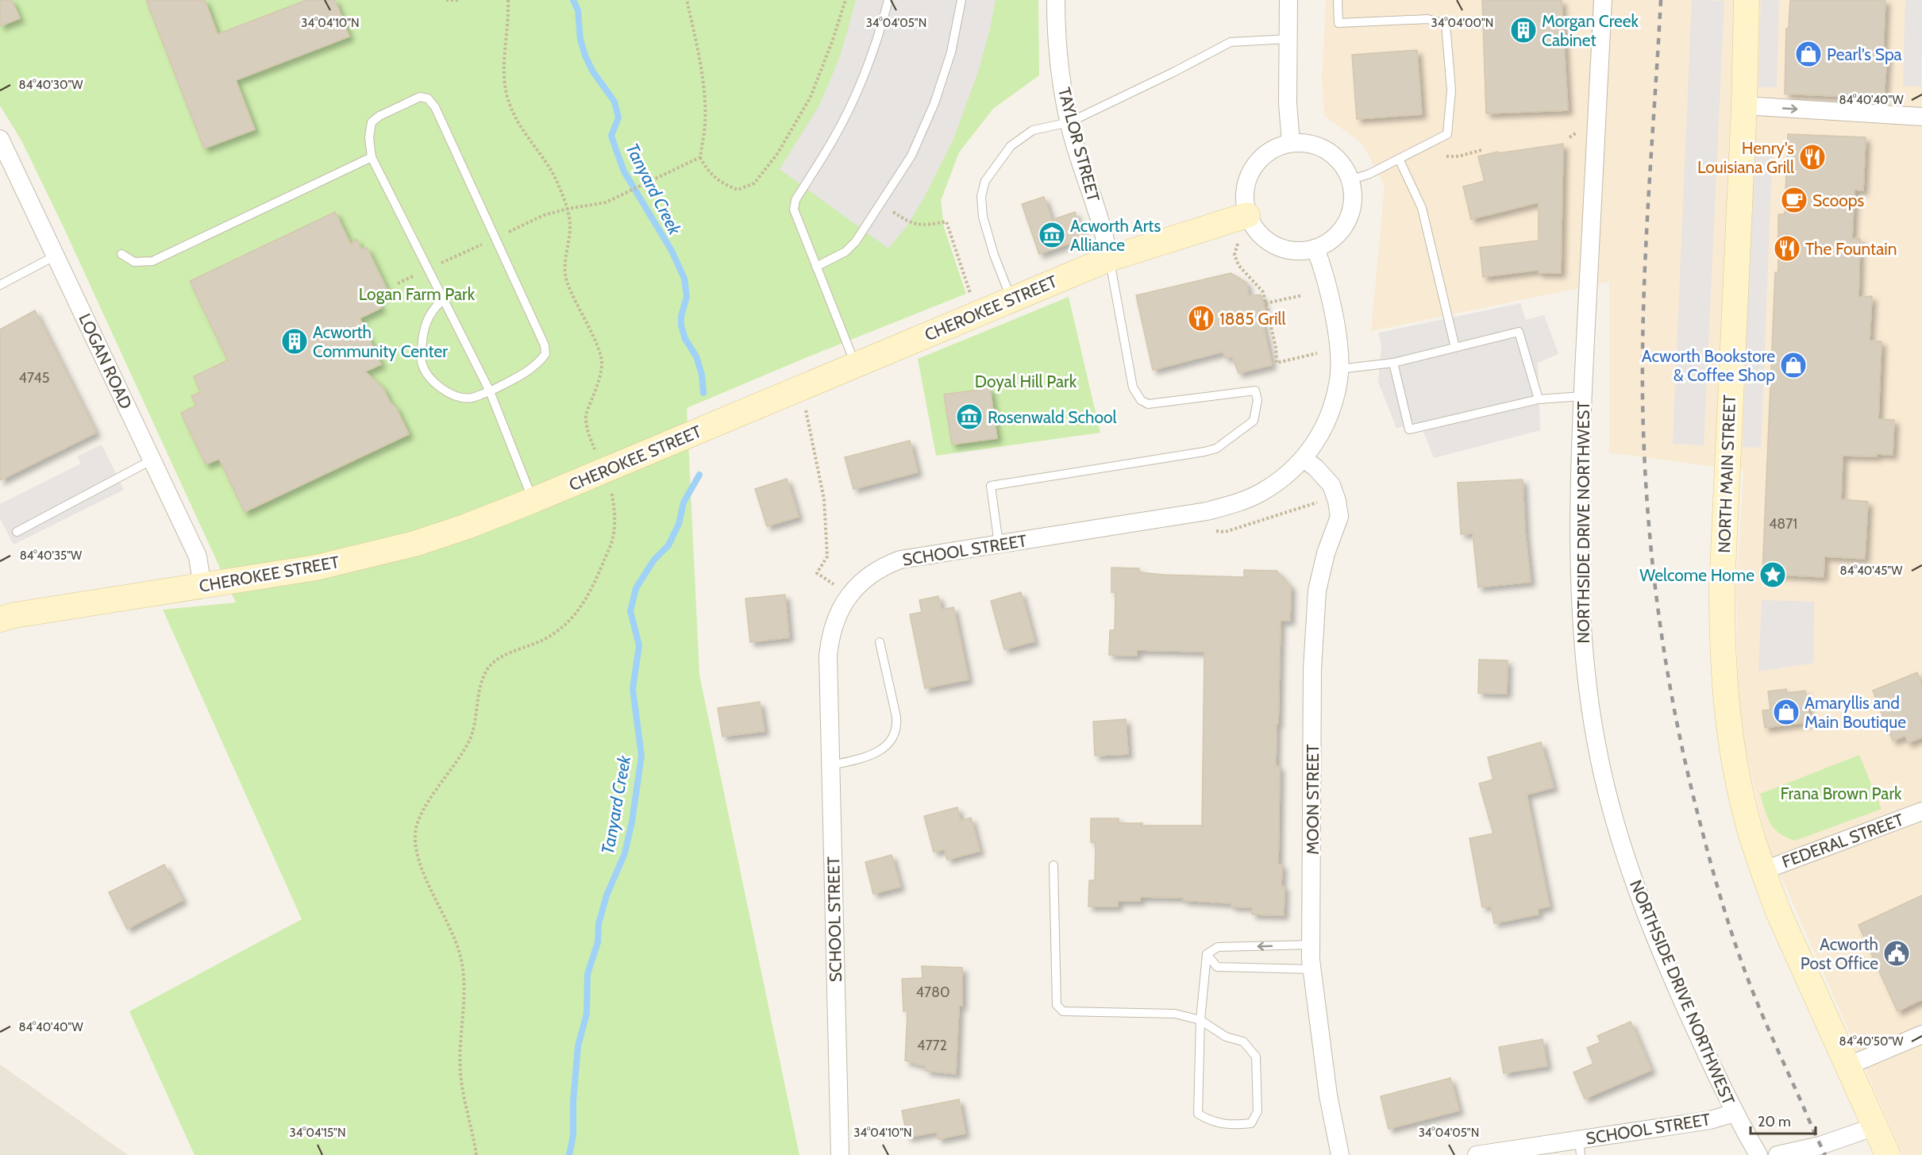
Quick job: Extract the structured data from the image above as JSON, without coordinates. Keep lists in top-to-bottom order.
{
  "streets": {
    "street": [
      "TAYLOR STREET",
      "CHEROKEE STREET",
      "LOGAN ROAD",
      "NORTH MAIN STREET",
      "NORTHSIDE DRIVE NORTHWEST",
      "SCHOOL STREET",
      "MOON STREET",
      "FEDERAL STREET"
    ]
  },
  "crossings": [
    ["TAYLOR STREET", "CHEROKEE STREET"],
    ["CHEROKEE STREET", "LOGAN ROAD"],
    ["CHEROKEE STREET", "SCHOOL STREET"],
    ["NORTH MAIN STREET", "FEDERAL STREET"],
    ["NORTHSIDE DRIVE NORTHWEST", "SCHOOL STREET"],
    ["SCHOOL STREET", "MOON STREET"]
  ],
  "water": ["Tanyard Creek"],
  "parks": ["Logan Farm Park", "Doyal Hill Park", "Frana Brown Park"],
  "places": {
    "building": ["Morgan Creek Cabinet", "Acworth Community Center"],
    "shop": ["Pearl's Spa", "Acworth Bookstore & Coffee Shop", "Amaryllis and Main Boutique"],
    "restaurant": ["Henry's Louisiana Grill", "The Fountain", "1885 Grill"],
    "cafe": ["Scoops"],
    "museum": ["Acworth Arts Alliance", "Rosenwald School"],
    "place": ["Welcome Home"],
    "public building": ["Acworth Post Office"]
  },
  "house_numbers": [
    "4745",
    "4871",
    "4780",
    "4772"
  ],
  "scale_bar": "20 m",
  "coordinates": [
    "34°04'00\"N",
    "34°04'10\"N",
    "34°04'05\"N",
    "84°40'30\"W",
    "84°40'40\"W",
    "84°40'35\"W",
    "84°40'45\"W",
    "84°40'50\"W",
    "34°04'15\"N"
  ]
}
